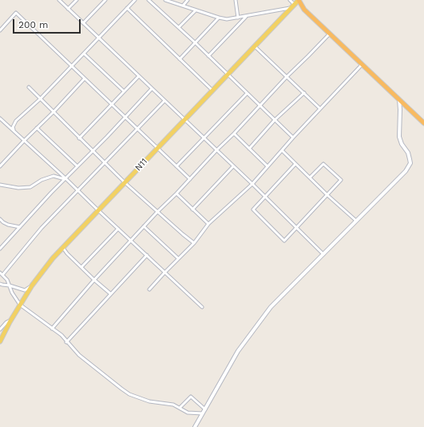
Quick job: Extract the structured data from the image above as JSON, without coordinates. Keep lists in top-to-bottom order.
{
  "streets": {
    "main road": ["N11"]
  },
  "scale_bar": "200 m"
}
